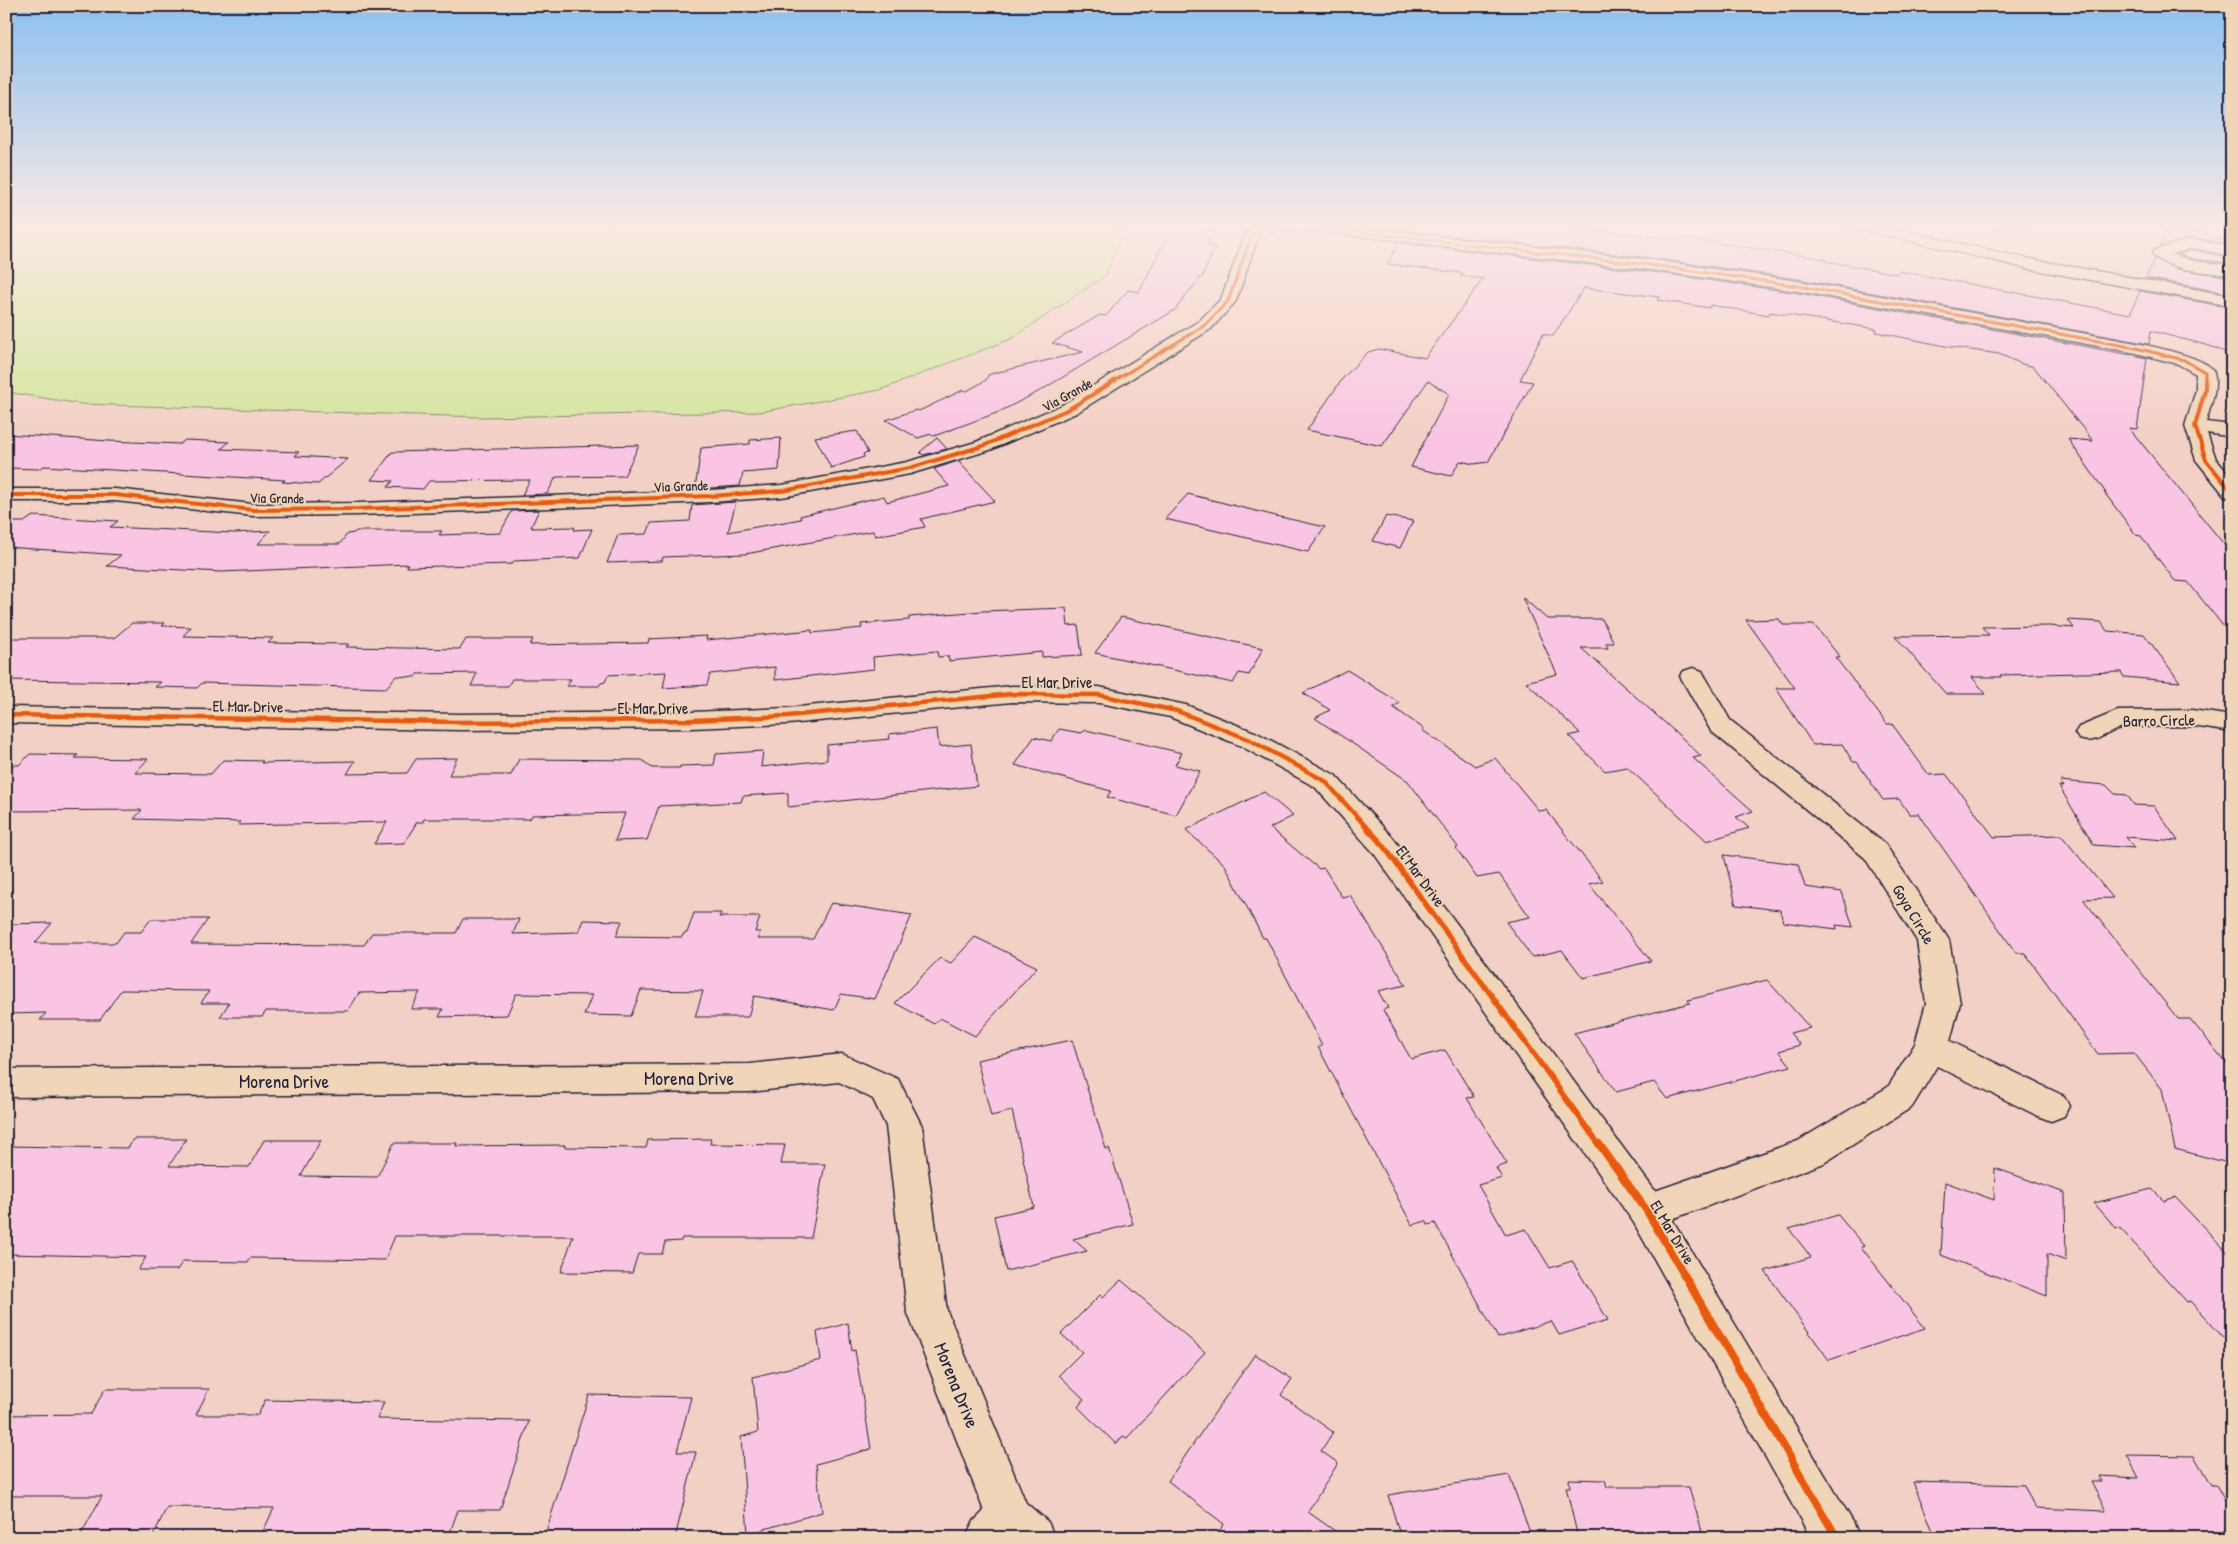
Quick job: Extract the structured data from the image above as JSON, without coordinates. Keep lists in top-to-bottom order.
{
  "streets": {
    "street": [
      "Via Grande",
      "El Mar Drive",
      "Barro Circle",
      "Goya Circle",
      "Morena Drive"
    ]
  },
  "crossings": [
    ["El Mar Drive", "Goya Circle"]
  ]
}
